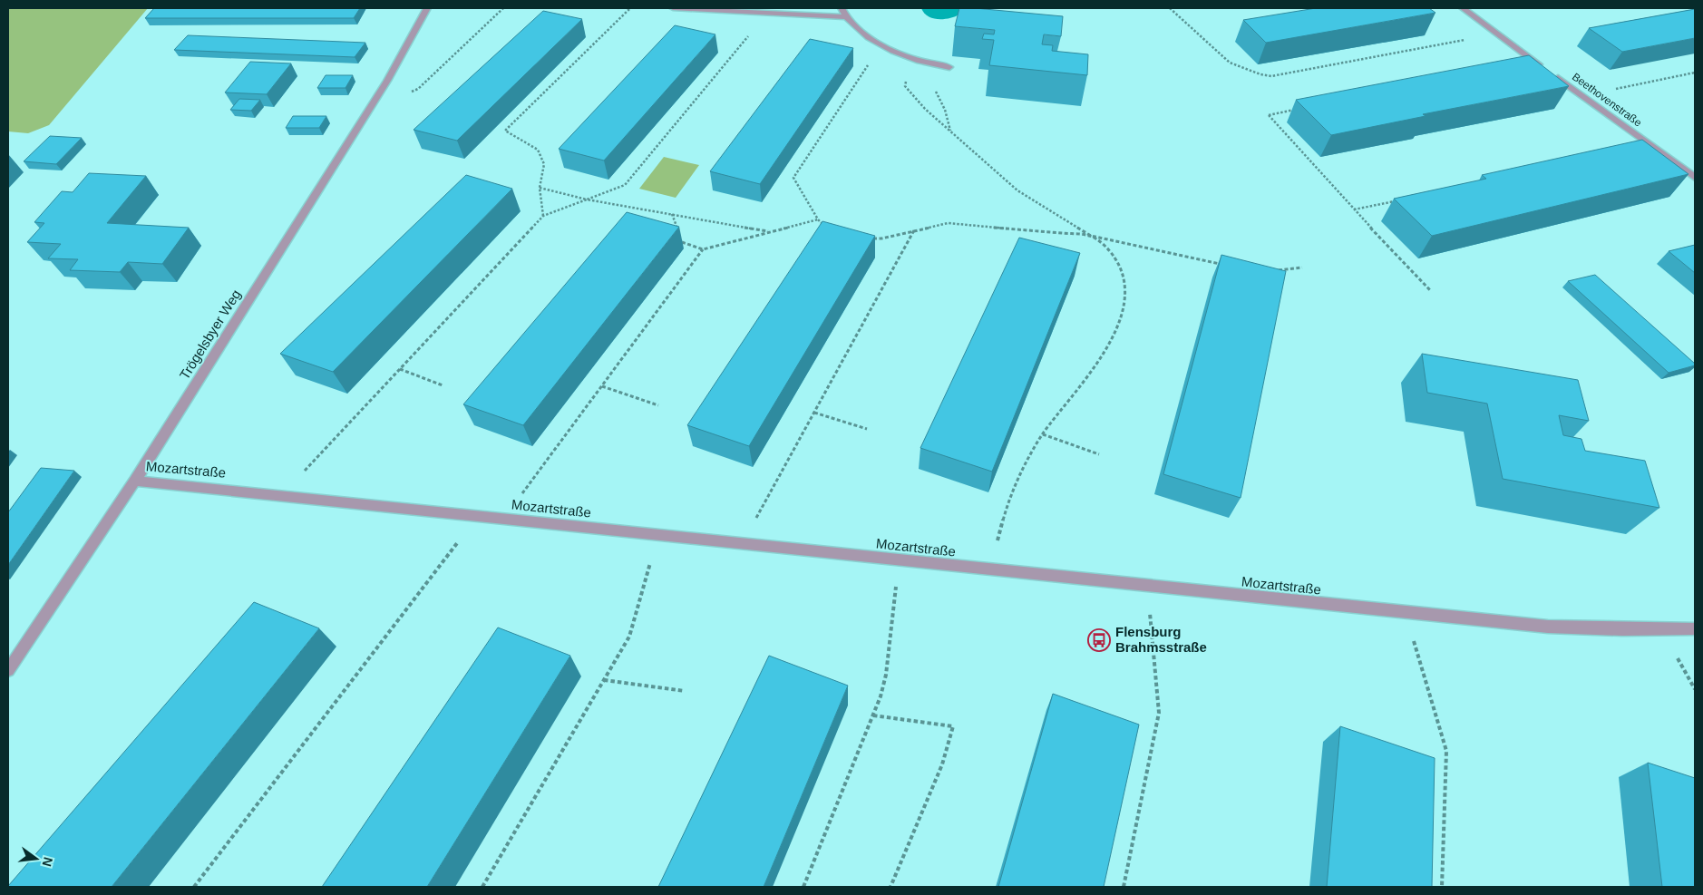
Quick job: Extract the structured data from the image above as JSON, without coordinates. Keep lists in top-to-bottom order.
{
  "streets": {
    "street": ["Beethovenstraße", "Trögelsbyer Weg", "Mozartstraße"]
  },
  "crossings": [
    ["Trögelsbyer Weg", "Mozartstraße"]
  ],
  "places": {
    "bus stop": ["Flensburg Brahmsstraße"]
  },
  "north": "right"
}
